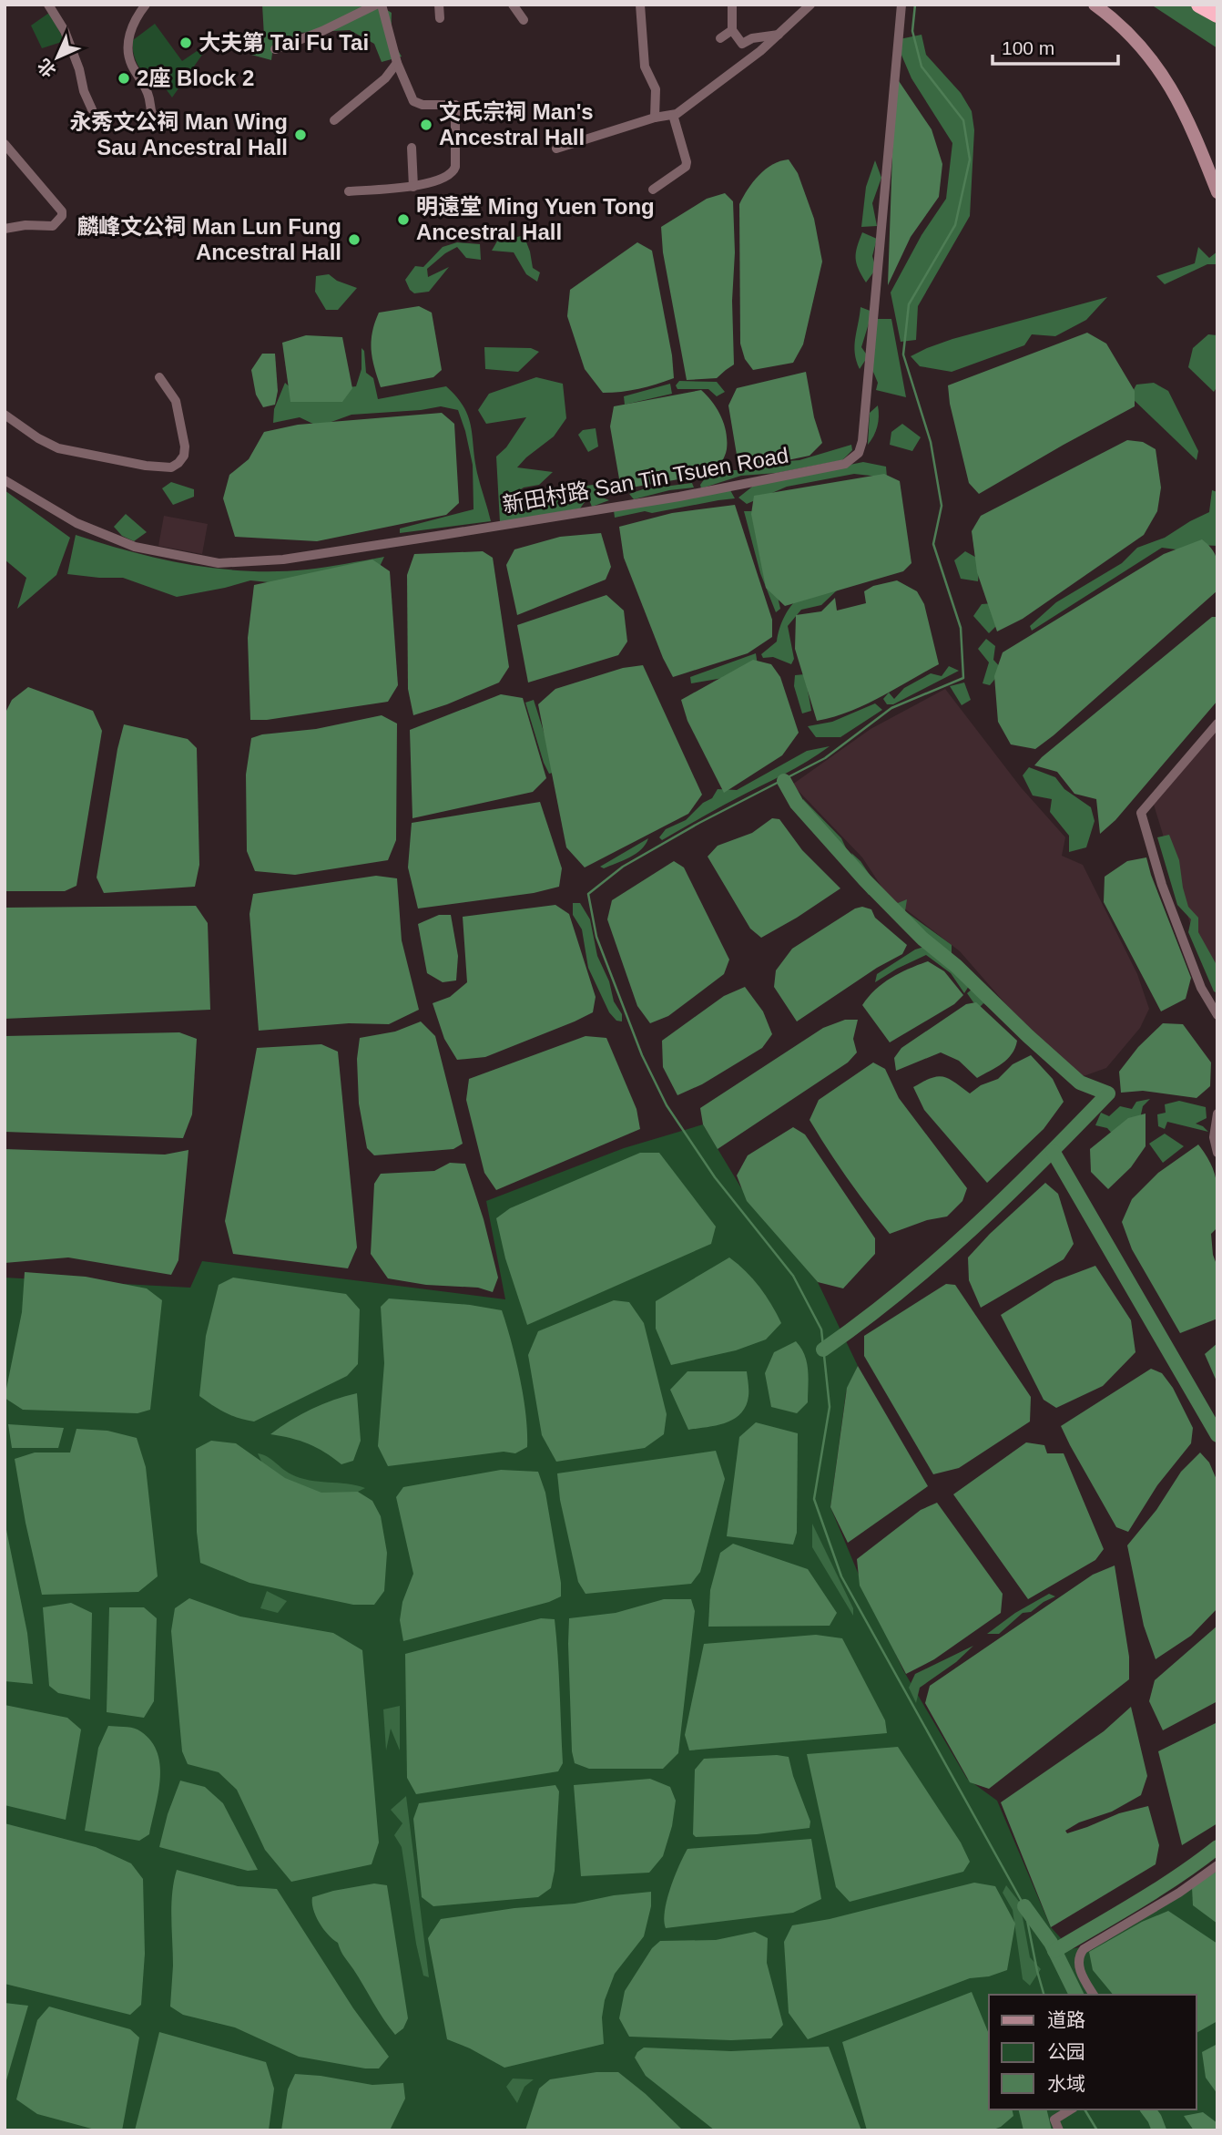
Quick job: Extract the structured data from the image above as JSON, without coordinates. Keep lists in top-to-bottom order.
{
  "streets": {
    "street": ["新田村路 San Tin Tsuen Road"]
  },
  "places": [
    "大夫第 Tai Fu Tai",
    "2座 Block 2",
    "文氏宗祠 Man's Ancestral Hall",
    "永秀文公祠 Man Wing Sau Ancestral Hall",
    "明遠堂 Ming Yuen Tong Ancestral Hall",
    "麟峰文公祠 Man Lun Fung Ancestral Hall"
  ],
  "legend": ["道路", "公园", "水域"],
  "scale_bar": "100 m",
  "north": "bottom left"
}
